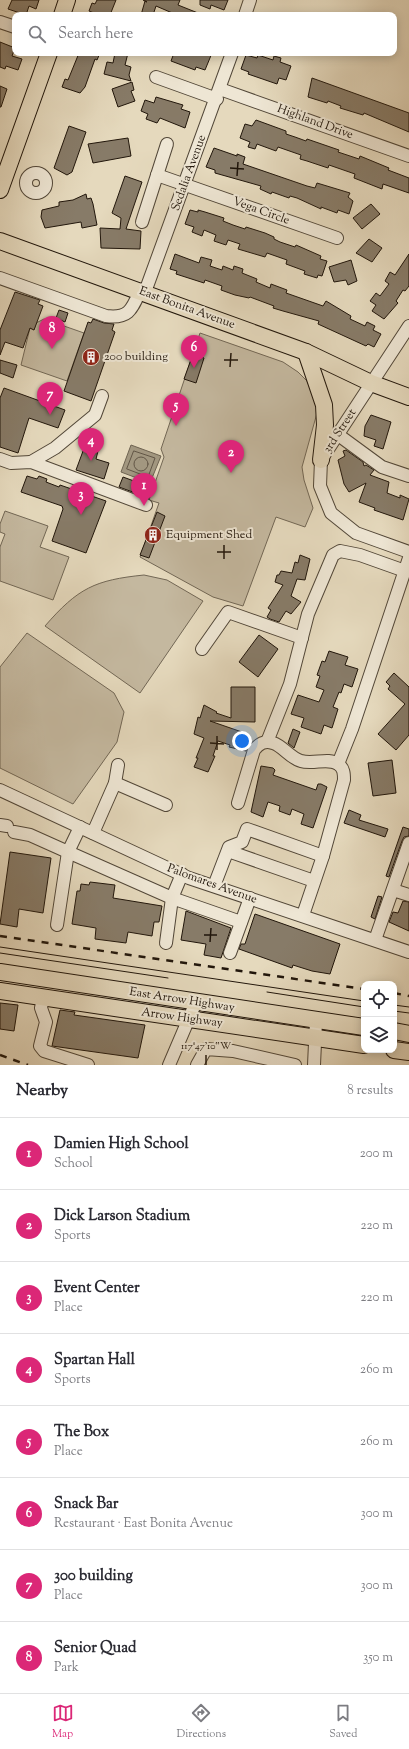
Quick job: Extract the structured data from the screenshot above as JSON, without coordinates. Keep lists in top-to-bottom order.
{
  "streets": {
    "main road": ["East Bonita Avenue", "East Arrow Highway", "Arrow Highway"],
    "street": [
      "Highland Drive",
      "Sedalia Avenue",
      "Vega Circle",
      "3rd Street",
      "Palomares Avenue"
    ]
  },
  "crossings": [
    ["Highland Drive", "Sedalia Avenue"],
    ["Sedalia Avenue", "Vega Circle"],
    ["Sedalia Avenue", "East Bonita Avenue"],
    ["East Bonita Avenue", "3rd Street"]
  ],
  "places": {
    "building": ["200 building", "Equipment Shed"]
  },
  "page": {
    "search": "Search here",
    "pins": [
      "8",
      "6",
      "7",
      "5",
      "4",
      "2",
      "1",
      "3"
    ],
    "heading": ["Nearby", "8 results"],
    "list": [
      {
        "mark": "1",
        "name": "Damien High School",
        "note": "School",
        "value": "200 m"
      },
      {
        "mark": "2",
        "name": "Dick Larson Stadium",
        "note": "Sports",
        "value": "220 m"
      },
      {
        "mark": "3",
        "name": "Event Center",
        "note": "Place",
        "value": "220 m"
      },
      {
        "mark": "4",
        "name": "Spartan Hall",
        "note": "Sports",
        "value": "260 m"
      },
      {
        "mark": "5",
        "name": "The Box",
        "note": "Place",
        "value": "260 m"
      },
      {
        "mark": "6",
        "name": "Snack Bar",
        "note": "Restaurant · East Bonita Avenue",
        "value": "300 m"
      },
      {
        "mark": "7",
        "name": "300 building",
        "note": "Place",
        "value": "300 m"
      },
      {
        "mark": "8",
        "name": "Senior Quad",
        "note": "Park",
        "value": "350 m"
      }
    ],
    "nav": ["Map", "Directions", "Saved"]
  },
  "coordinates": ["117°47'10\"W"]
}
